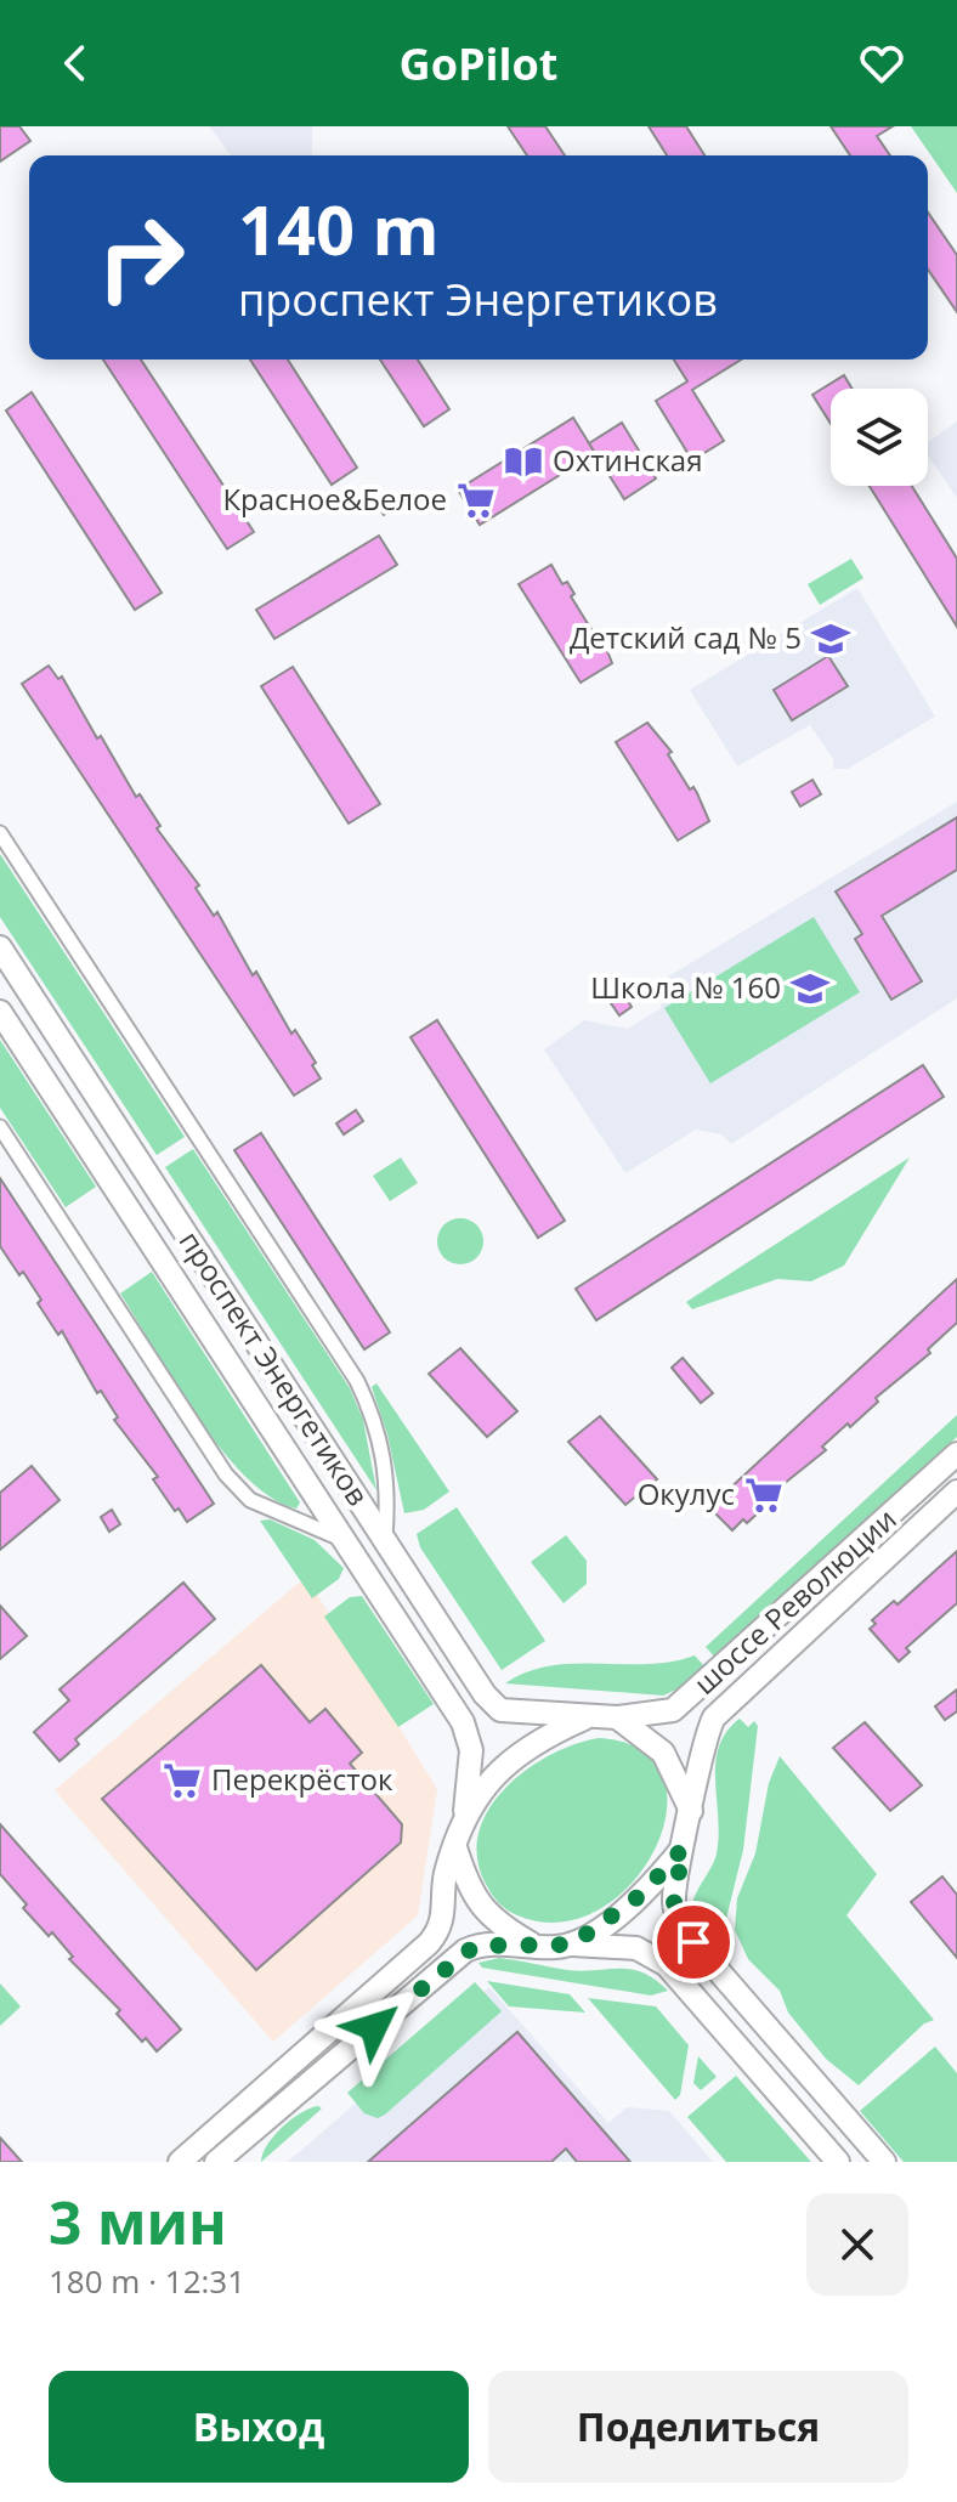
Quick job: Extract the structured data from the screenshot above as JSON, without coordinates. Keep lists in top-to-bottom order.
{
  "streets": {
    "main road": ["проспект Энергетиков", "шоссе Революции"]
  },
  "crossings": [
    ["проспект Энергетиков", "шоссе Революции"]
  ],
  "places": {
    "library": ["Охтинская"],
    "supermarket": ["Красное&Белое", "Окулус", "Перекрёсток"],
    "school or university": ["Детский сад № 5", "Школа № 160"]
  },
  "page": {
    "header": "GoPilot",
    "turn": ["140 m", "проспект Энергетиков"],
    "heading": ["3 мин", "180 m · 12:31"],
    "buttons": ["Выход", "Поделиться"]
  }
}
